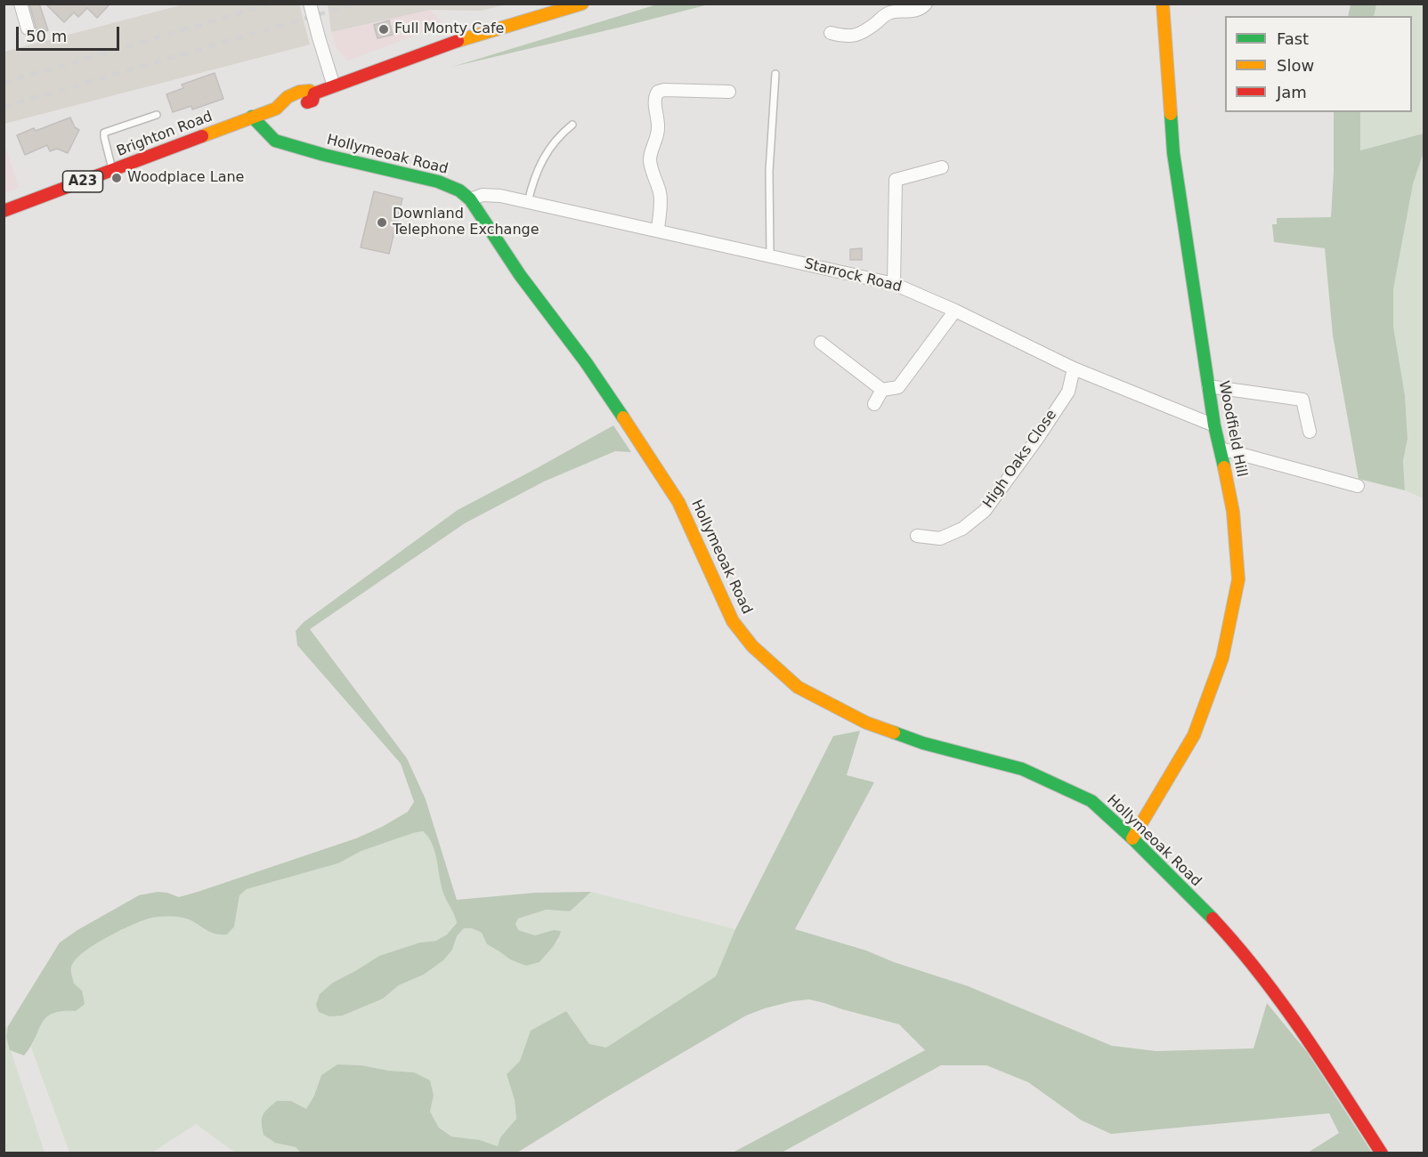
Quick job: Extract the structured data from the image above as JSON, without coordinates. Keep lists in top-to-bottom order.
{
  "streets": {
    "main road": [
      "Brighton Road",
      "Hollymeoak Road",
      "A23",
      "Woodfield Hill"
    ],
    "street": ["Starrock Road", "High Oaks Close"]
  },
  "crossings": [
    ["Brighton Road", "Hollymeoak Road"],
    ["Hollymeoak Road", "Starrock Road"],
    ["Hollymeoak Road", "Woodfield Hill"],
    ["Starrock Road", "Woodfield Hill"],
    ["Starrock Road", "High Oaks Close"]
  ],
  "places": ["Full Monty Cafe", "Woodplace Lane", "Downland Telephone Exchange"],
  "legend": ["Fast", "Slow", "Jam"],
  "scale_bar": "50 m"
}
